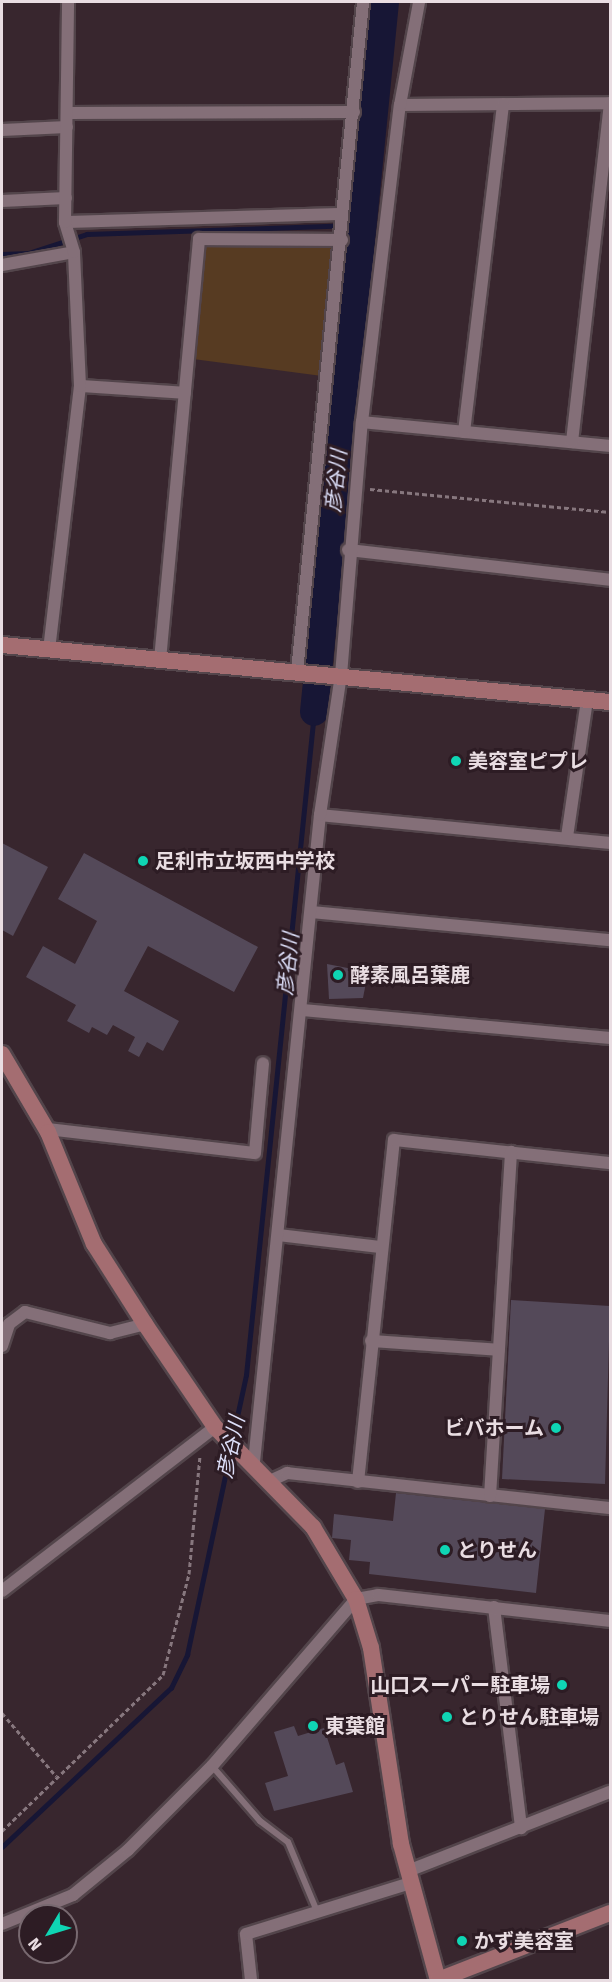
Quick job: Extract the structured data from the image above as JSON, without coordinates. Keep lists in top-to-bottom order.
{
  "water": ["彦谷川"],
  "places": [
    "美容室ピプレ",
    "足利市立坂西中学校",
    "酵素風呂葉鹿",
    "ビバホーム",
    "とりせん",
    "山口スーパー駐車場",
    "とりせん駐車場",
    "東葉館",
    "かず美容室"
  ],
  "north": "bottom left"
}
